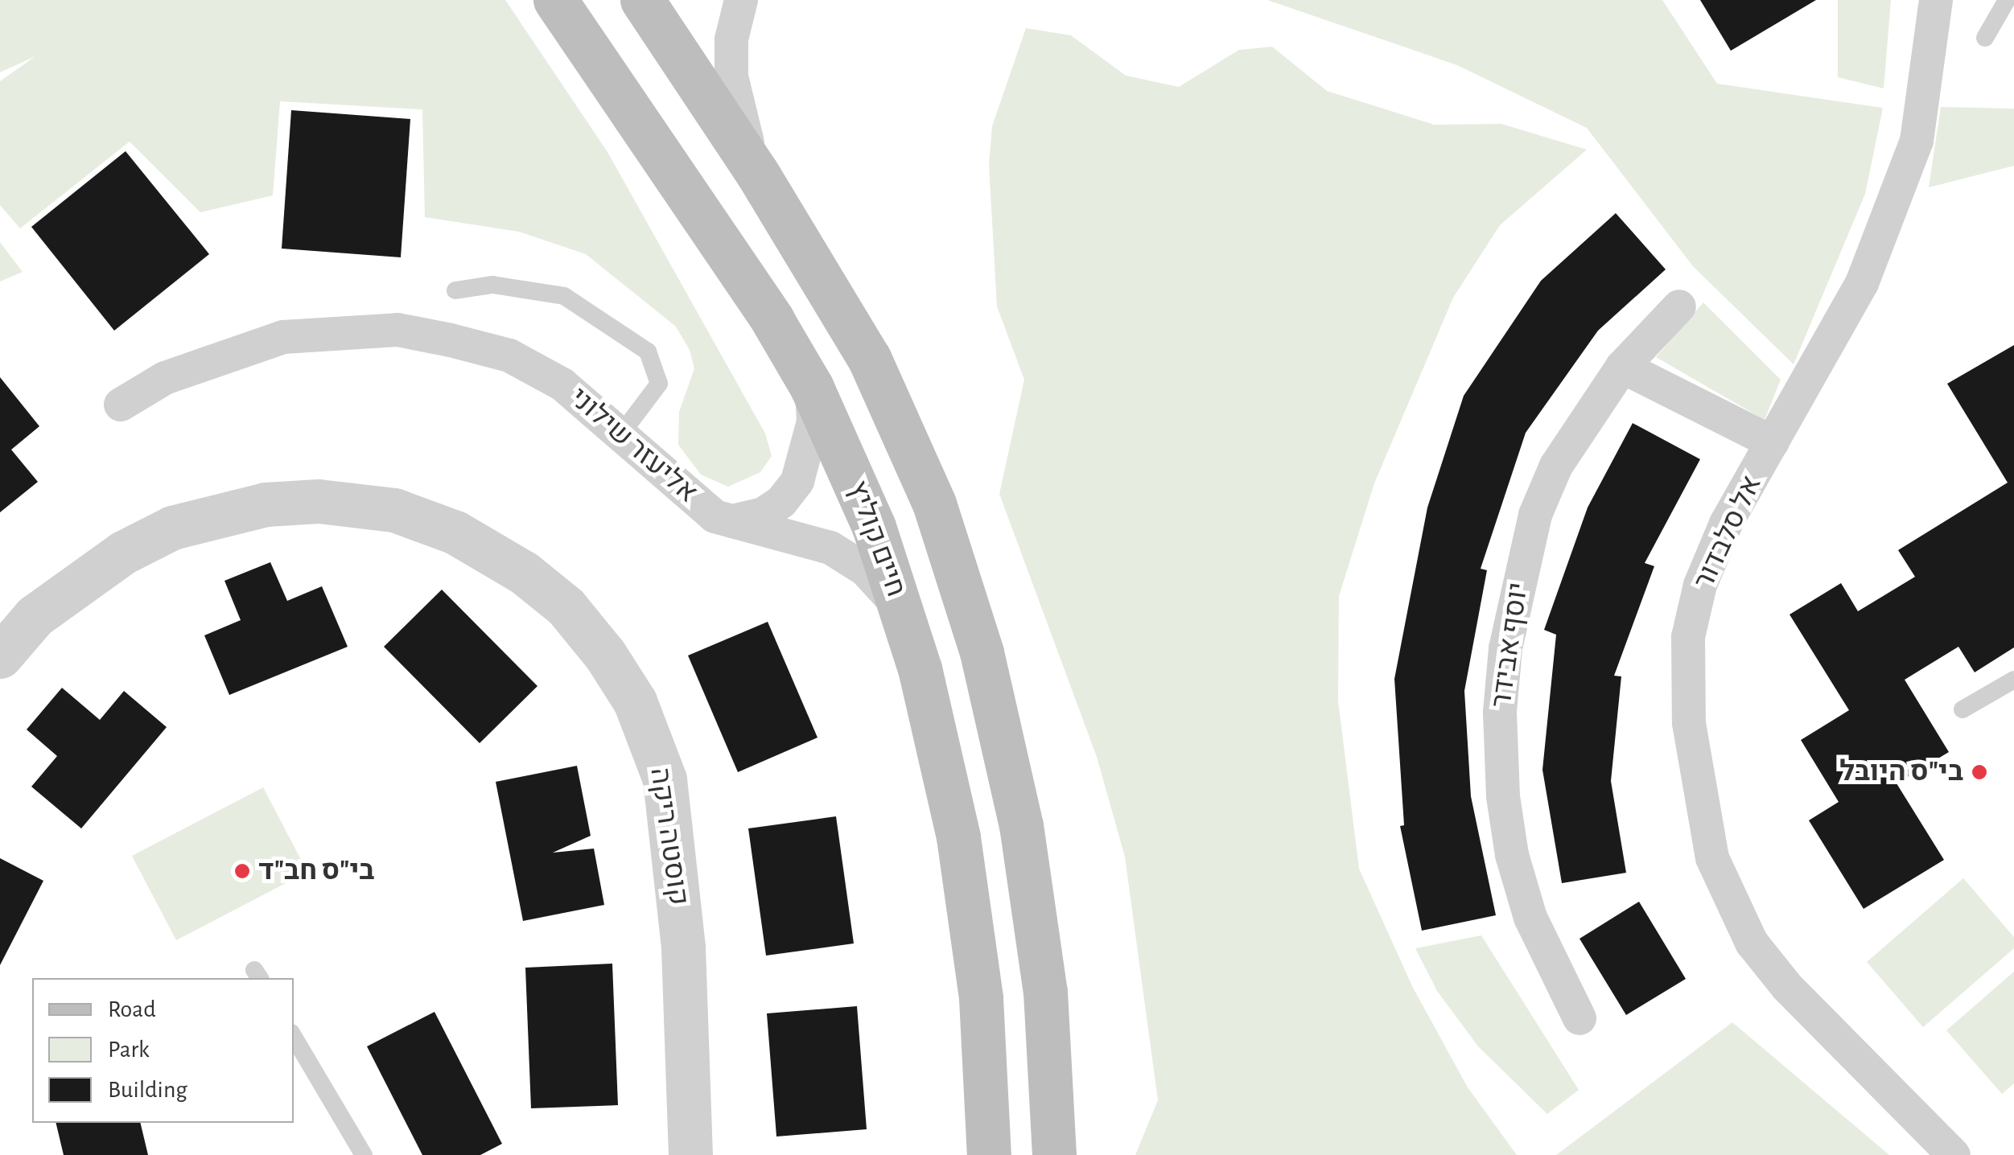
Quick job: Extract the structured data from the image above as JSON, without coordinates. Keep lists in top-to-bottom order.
{
  "streets": {
    "main road": ["חיים קוליץ"],
    "street": [
      "אליעזר שילוני",
      "אל סלבדור",
      "יוסף אבידר",
      "קוסטה ריקה"
    ]
  },
  "crossings": [
    ["אליעזר שילוני", "חיים קוליץ"]
  ],
  "places": ["בי\"ס היובל", "בי\"ס חב\"ד"],
  "legend": ["Road", "Park", "Building"]
}
